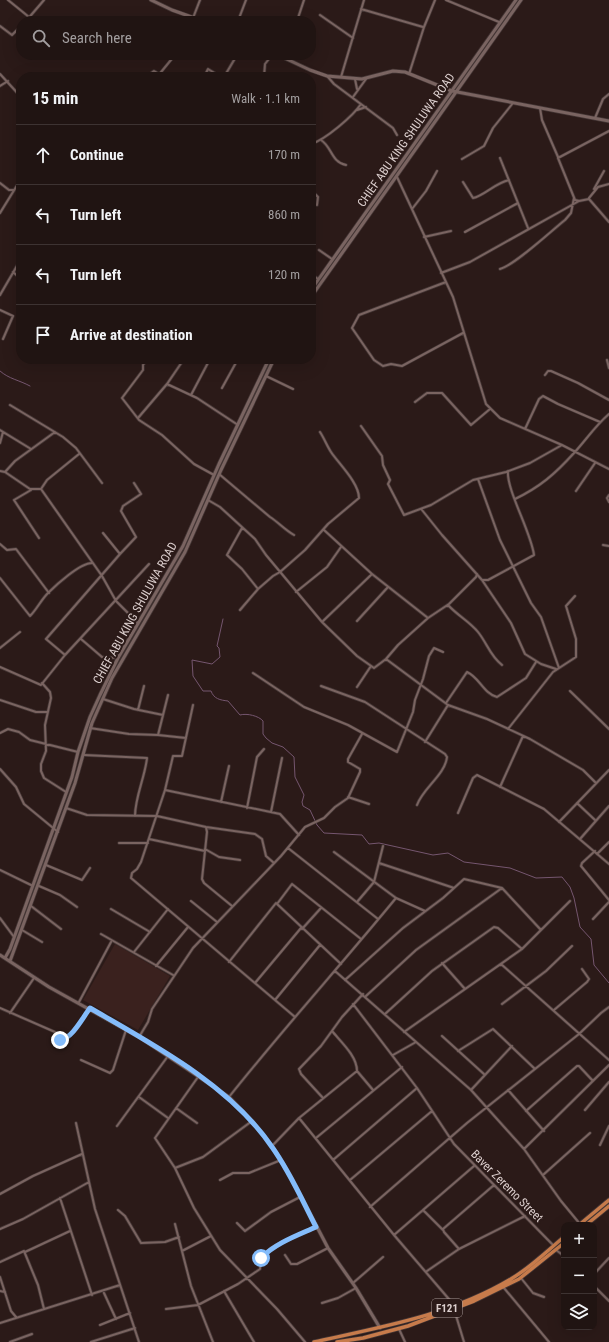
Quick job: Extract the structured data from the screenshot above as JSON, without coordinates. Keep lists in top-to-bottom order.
{
  "streets": {
    "main road": ["F121"],
    "street": ["CHIEF ABU KING SHULUWA ROAD", "Baver Zeremo Street"]
  },
  "crossings": [
    ["Baver Zeremo Street", "F121"]
  ],
  "page": {
    "search": "Search here",
    "heading": ["15 min", "Walk · 1.1 km"],
    "list": [
      ["Continue", "170 m"],
      ["Turn left", "860 m"],
      ["Turn left", "120 m"],
      "Arrive at destination"
    ],
    "map_buttons": ["+", "−"]
  }
}
